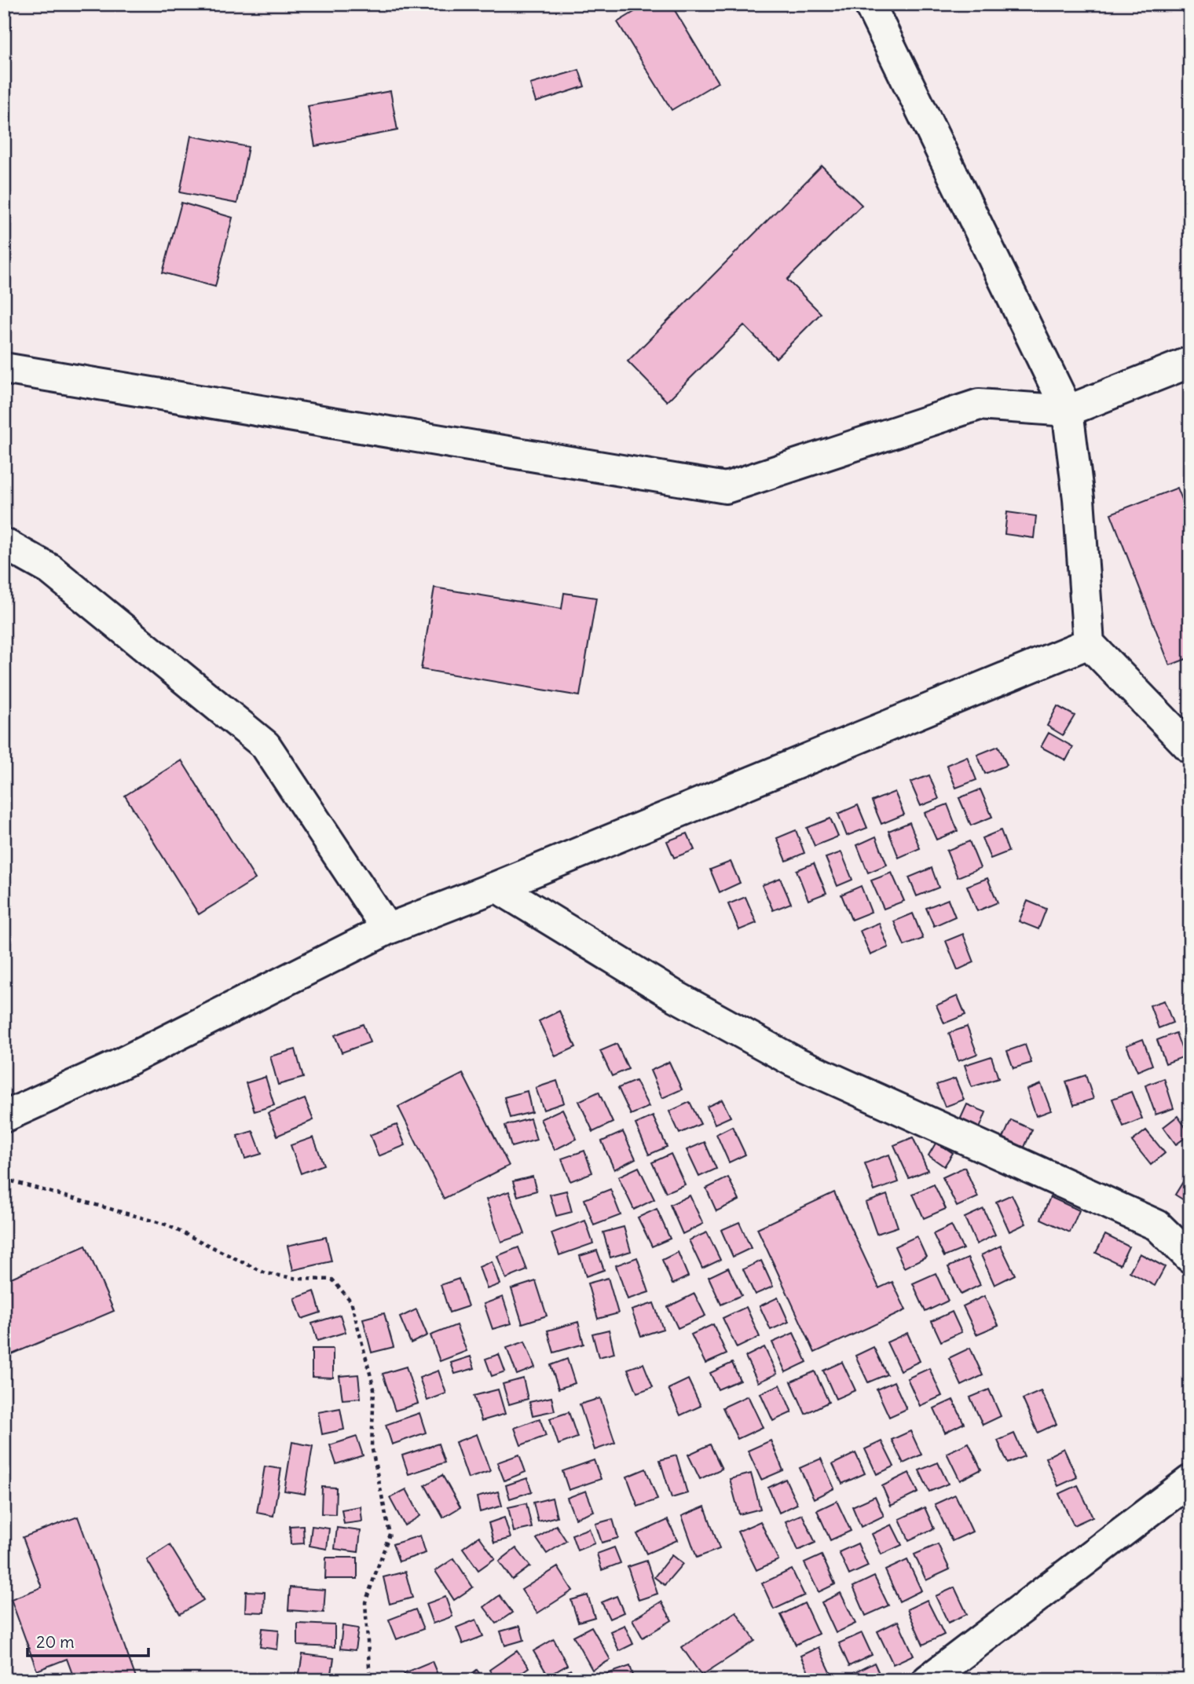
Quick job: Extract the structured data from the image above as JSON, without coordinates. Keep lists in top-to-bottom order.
{
  "scale_bar": "20 m"
}
